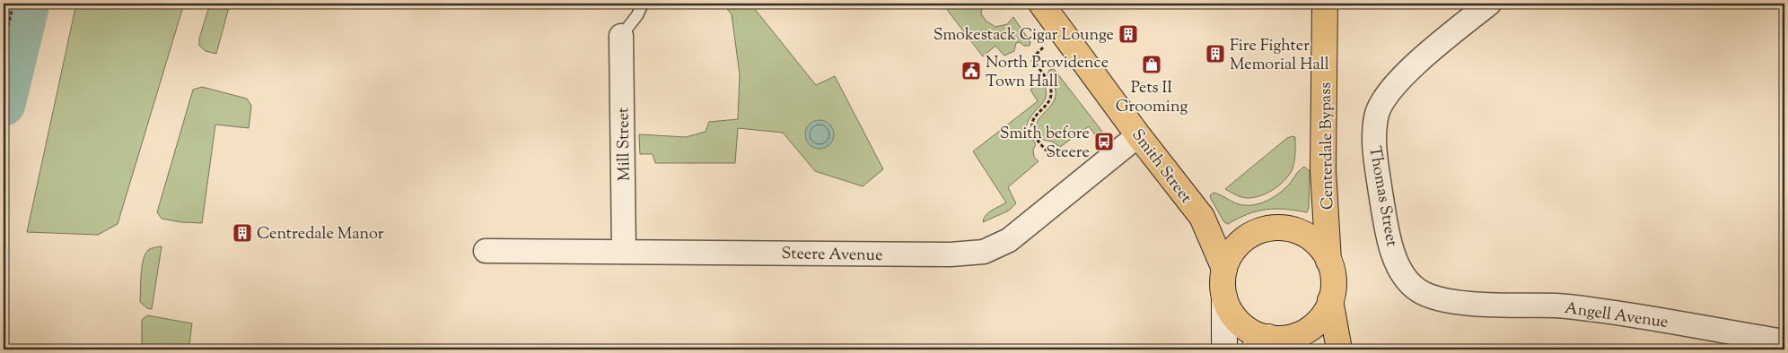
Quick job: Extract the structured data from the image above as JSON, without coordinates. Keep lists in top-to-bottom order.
{
  "streets": {
    "main road": ["Centerdale Bypass", "Smith Street"],
    "street": [
      "Mill Street",
      "Thomas Street",
      "Steere Avenue",
      "Angell Avenue"
    ]
  },
  "crossings": [
    ["Mill Street", "Steere Avenue"],
    ["Centerdale Bypass", "Smith Street"],
    ["Smith Street", "Steere Avenue"],
    ["Thomas Street", "Angell Avenue"]
  ],
  "places": {
    "building": ["Smokestack Cigar Lounge", "Fire Fighter Memorial Hall", "Centredale Manor"],
    "shop": ["Pets II Grooming"],
    "public building": ["North Providence Town Hall"],
    "bus stop": ["Smith before Steere"]
  }
}
